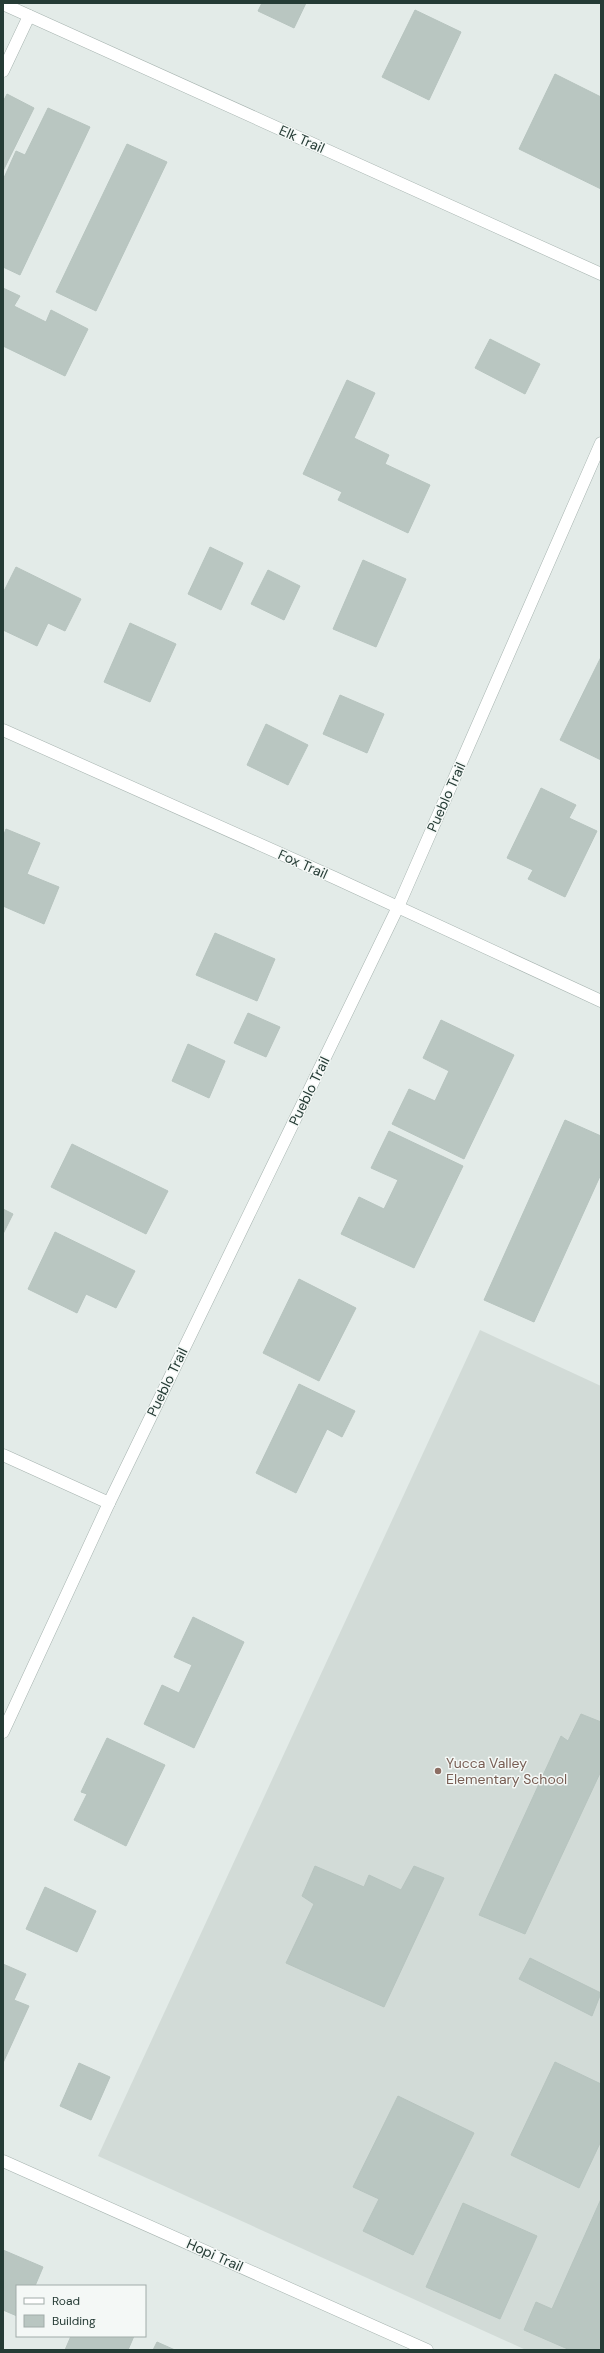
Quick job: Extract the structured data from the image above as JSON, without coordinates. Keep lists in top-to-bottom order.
{
  "streets": {
    "street": [
      "Elk Trail",
      "Pueblo Trail",
      "Fox Trail",
      "Hopi Trail"
    ]
  },
  "crossings": [
    ["Pueblo Trail", "Fox Trail"]
  ],
  "places": ["Yucca Valley Elementary School"],
  "legend": ["Road", "Building"]
}
